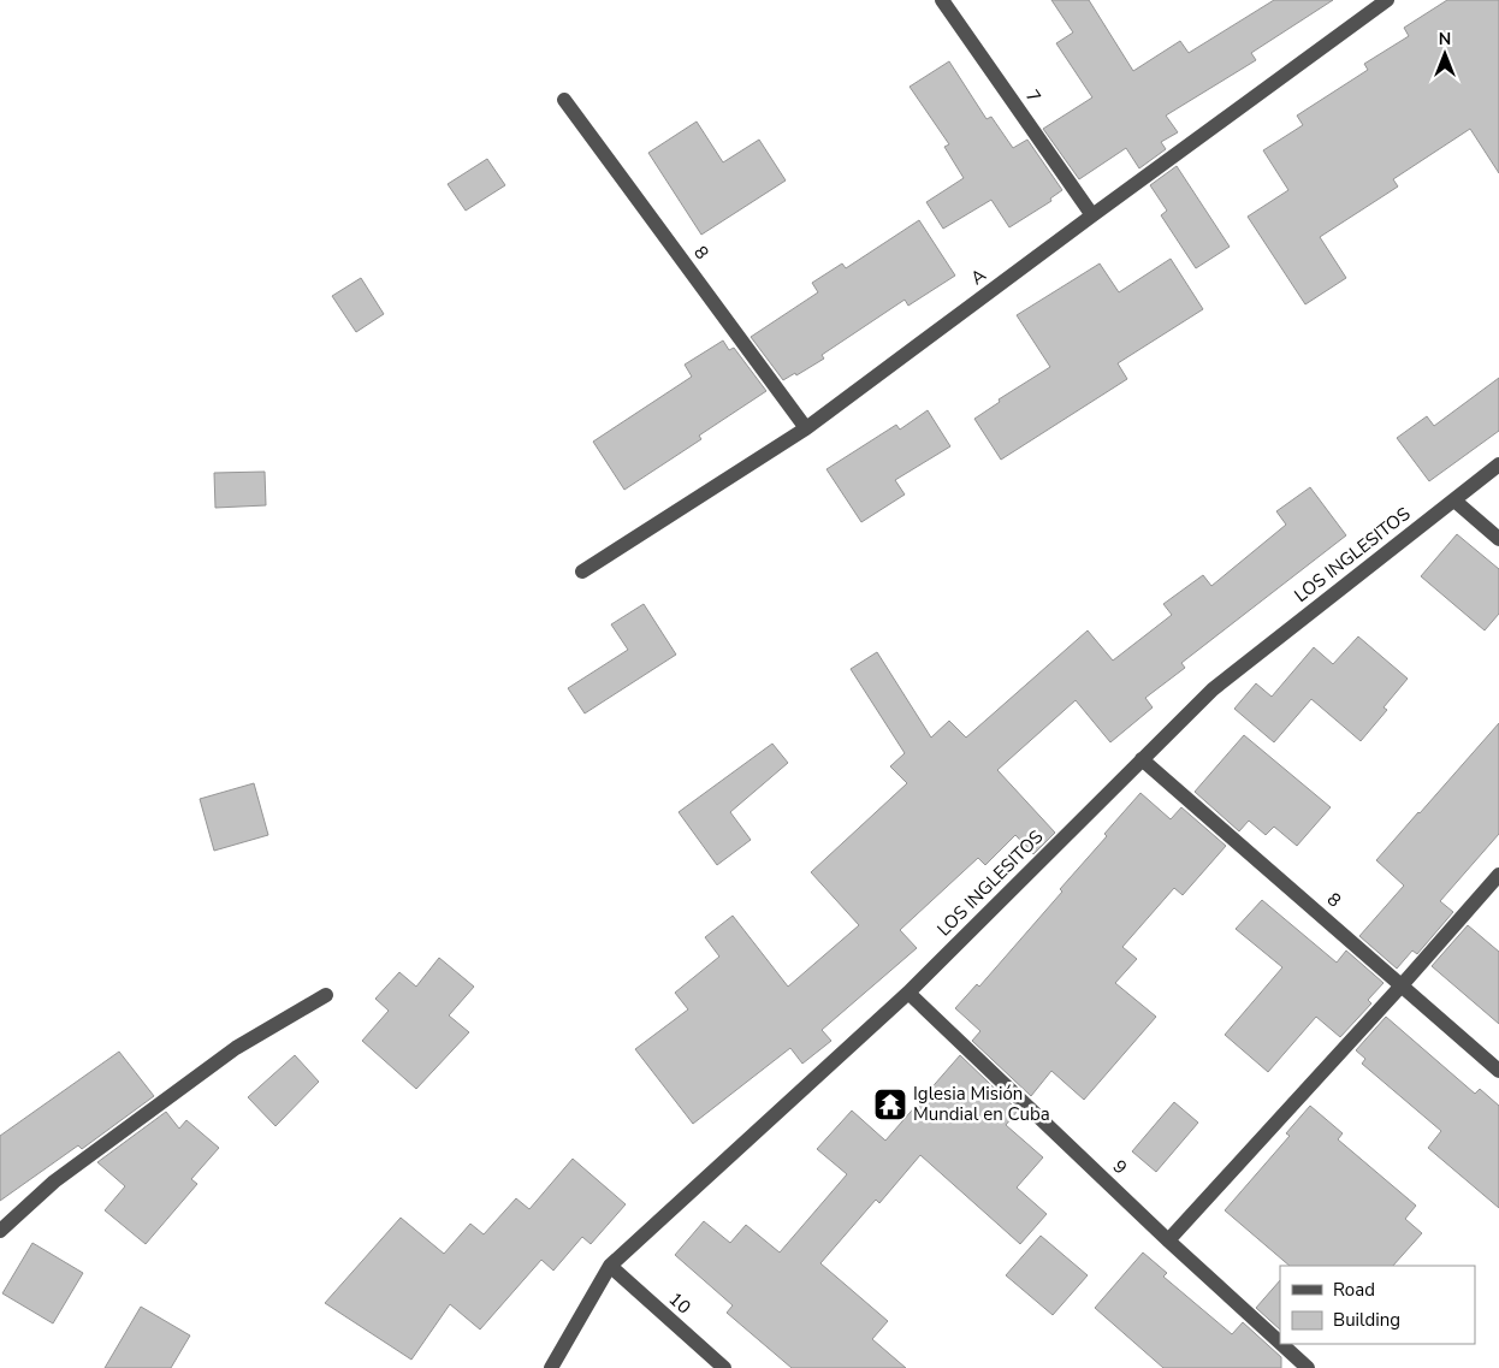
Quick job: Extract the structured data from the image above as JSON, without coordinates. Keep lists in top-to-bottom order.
{
  "streets": {
    "street": [
      "7",
      "8",
      "A",
      "LOS INGLESITOS",
      "9",
      "10"
    ]
  },
  "crossings": [
    ["7", "A"],
    ["8", "A"],
    ["8", "LOS INGLESITOS"],
    ["LOS INGLESITOS", "9"],
    ["LOS INGLESITOS", "10"]
  ],
  "places": {
    "temple": ["Iglesia Misión Mundial en Cuba"]
  },
  "legend": ["Road", "Building"],
  "north": "top"
}
